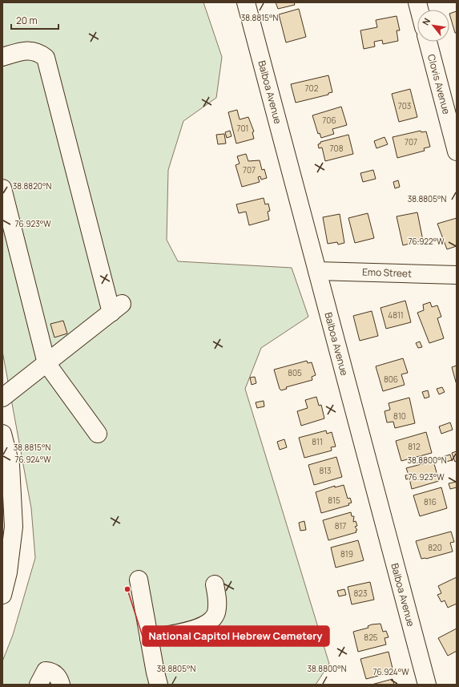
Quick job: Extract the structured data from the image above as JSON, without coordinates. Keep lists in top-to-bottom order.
{
  "streets": {
    "street": ["Clovis Avenue", "Balboa Avenue", "Emo Street"]
  },
  "crossings": [
    ["Balboa Avenue", "Emo Street"]
  ],
  "places": ["National Capitol Hebrew Cemetery"],
  "house_numbers": [
    "702",
    "703",
    "706",
    "701",
    "707",
    "708",
    "707",
    "4811",
    "805",
    "806",
    "810",
    "811",
    "812",
    "813",
    "815",
    "816",
    "817",
    "820",
    "819",
    "823",
    "825"
  ],
  "scale_bar": "20 m",
  "north": "top left",
  "coordinates": [
    "38.8815°N",
    "38.8820°N",
    "38.8805°N",
    "76.923°W",
    "76.922°W",
    "76.924°W",
    "38.8800°N"
  ]
}
